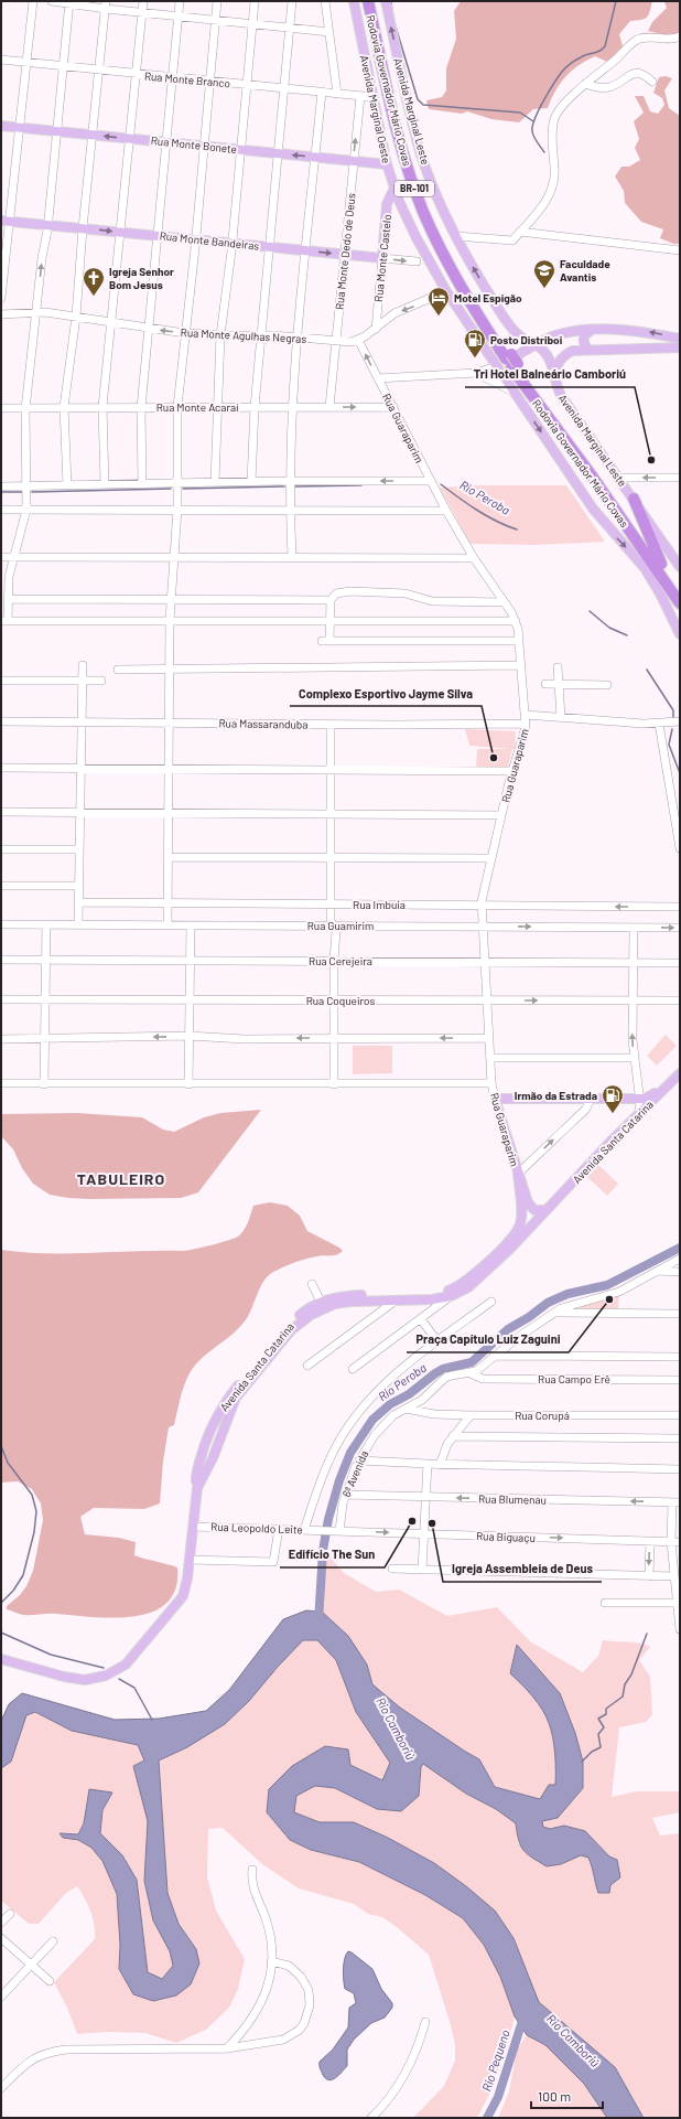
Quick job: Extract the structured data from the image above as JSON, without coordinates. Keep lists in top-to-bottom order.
{
  "streets": {
    "highway": ["Rodovia Governador Mário Covas", "BR-101"],
    "main road": [
      "Avenida Marginal Oeste",
      "Avenida Marginal Leste",
      "Rua Monte Bonete",
      "Rua Monte Bandeiras",
      "Rua Monte Castelo",
      "Rua Guaraparim",
      "Avenida Santa Catarina"
    ],
    "street": [
      "Rua Monte Branco",
      "Rua Monte Dedo de Deus",
      "Rua Monte Agulhas Negras",
      "Rua Monte Acaraí",
      "Rua Massaranduba",
      "Rua Imbuia",
      "Rua Guamirim",
      "Rua Cerejeira",
      "Rua Coqueiros",
      "Rua Campo Erê",
      "Rua Corupá",
      "6ª Avenida",
      "Rua Blumenau",
      "Rua Leopoldo Leite",
      "Rua Biguaçu"
    ]
  },
  "crossings": [
    ["Rua Monte Branco", "Avenida Marginal Oeste"],
    ["Rua Monte Branco", "Rua Monte Dedo de Deus"],
    ["Avenida Marginal Oeste", "Rua Monte Bonete"],
    ["Avenida Marginal Oeste", "Rua Monte Castelo"],
    ["Avenida Marginal Oeste", "Rua Monte Agulhas Negras"],
    ["Rua Monte Bonete", "Rua Monte Dedo de Deus"],
    ["Rua Monte Bandeiras", "Rua Monte Dedo de Deus"],
    ["Rua Monte Bandeiras", "Rua Monte Castelo"],
    ["Rua Monte Dedo de Deus", "Rua Monte Agulhas Negras"],
    ["Rua Monte Dedo de Deus", "Rua Monte Acaraí"],
    ["Rua Monte Castelo", "Rua Monte Agulhas Negras"],
    ["Rua Monte Agulhas Negras", "Rua Guaraparim"],
    ["Rua Monte Acaraí", "Rua Guaraparim"],
    ["Rua Guaraparim", "Rua Massaranduba"],
    ["Rua Guaraparim", "Rua Imbuia"],
    ["Rua Guaraparim", "Rua Guamirim"],
    ["Rua Guaraparim", "Rua Cerejeira"],
    ["Rua Guaraparim", "Rua Coqueiros"],
    ["Rua Guaraparim", "Avenida Santa Catarina"],
    ["Avenida Santa Catarina", "Rua Leopoldo Leite"],
    ["Rua Campo Erê", "6ª Avenida"],
    ["Rua Corupá", "6ª Avenida"],
    ["6ª Avenida", "Rua Blumenau"],
    ["6ª Avenida", "Rua Leopoldo Leite"],
    ["6ª Avenida", "Rua Biguaçu"],
    ["Rua Leopoldo Leite", "Rua Biguaçu"]
  ],
  "one_way": ["Avenida Marginal Oeste", "Avenida Marginal Leste"],
  "districts": ["TABULEIRO"],
  "water": ["Rio Peroba", "Rio Camboriú", "Rio Pequeno"],
  "places": {
    "school or university": ["Faculdade Avantis"],
    "church": ["Igreja Senhor Bom Jesus"],
    "hotel": ["Motel Espigão"],
    "fuel station": ["Posto Distriboi", "Irmão da Estrada"],
    "other": [
      "Tri Hotel Balneário Camboriú",
      "Complexo Esportivo Jayme Silva",
      "Praça Capítulo Luiz Zaguini",
      "Edifício The Sun",
      "Igreja Assembleia de Deus"
    ]
  },
  "scale_bar": "100 m"
}
